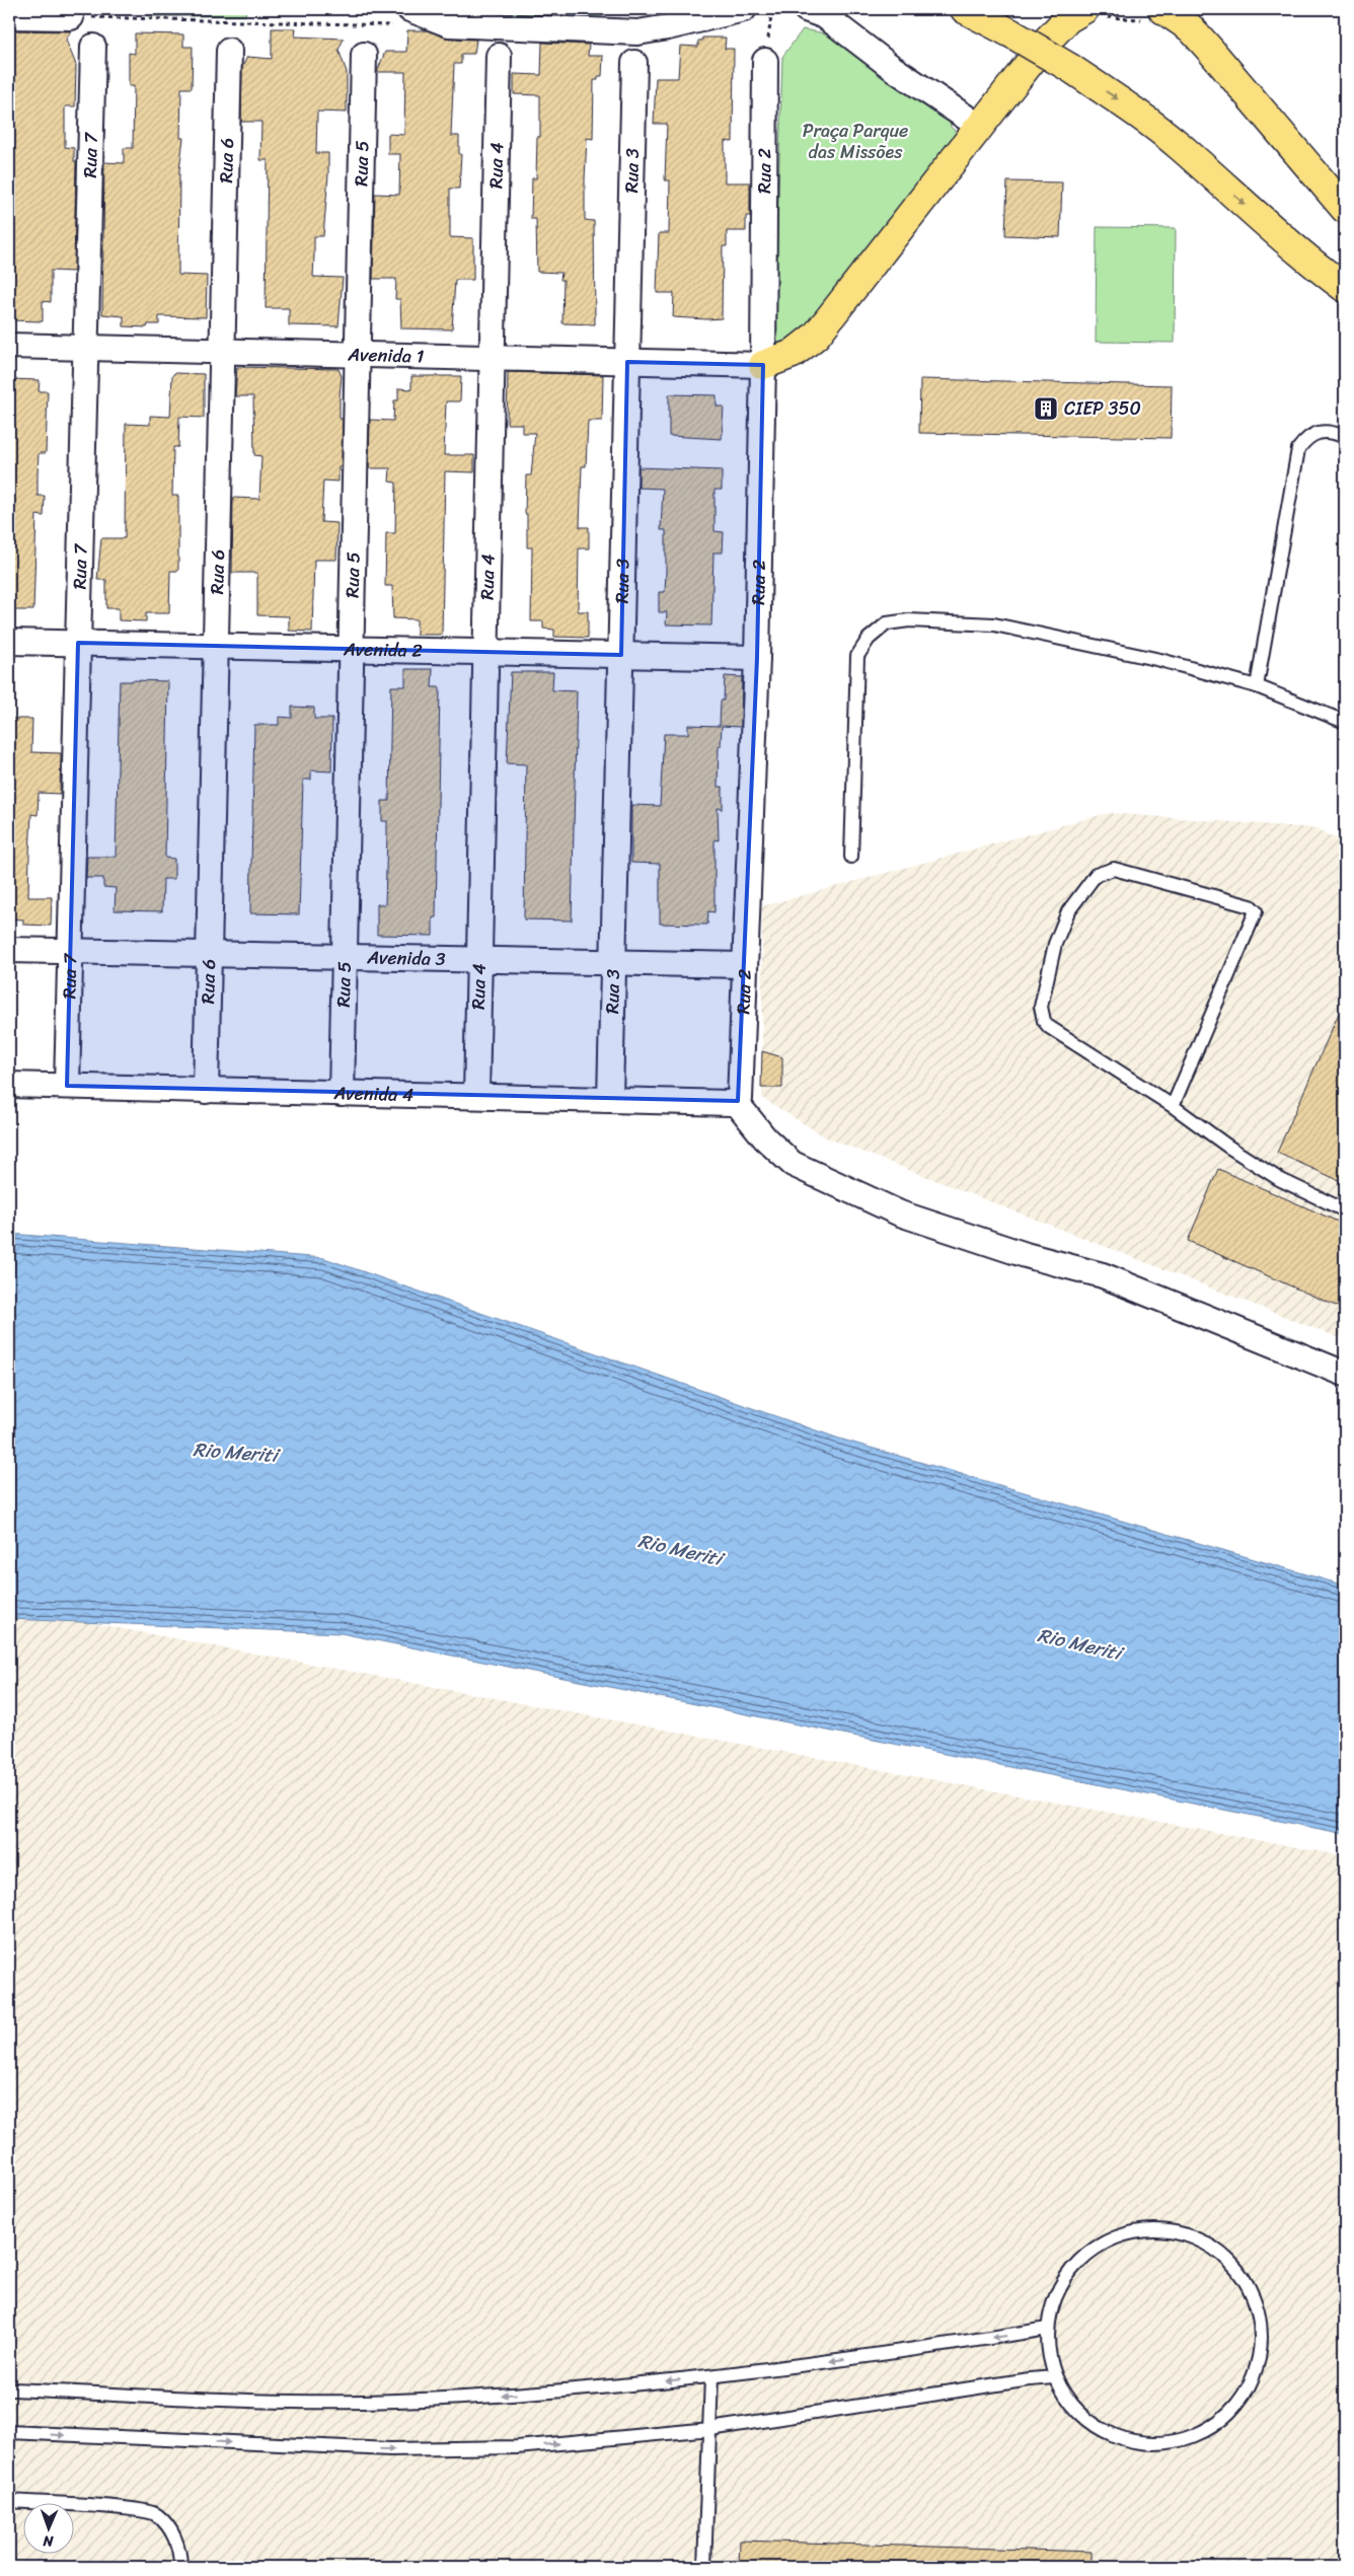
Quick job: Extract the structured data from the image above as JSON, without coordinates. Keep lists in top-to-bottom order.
{
  "streets": {
    "street": [
      "Rua 7",
      "Rua 6",
      "Rua 5",
      "Rua 4",
      "Rua 3",
      "Rua 2",
      "Avenida 1",
      "Avenida 2",
      "Avenida 3",
      "Avenida 4"
    ]
  },
  "crossings": [
    ["Rua 7", "Avenida 1"],
    ["Rua 7", "Avenida 2"],
    ["Rua 7", "Avenida 3"],
    ["Rua 7", "Avenida 4"],
    ["Rua 6", "Avenida 1"],
    ["Rua 6", "Avenida 2"],
    ["Rua 6", "Avenida 3"],
    ["Rua 6", "Avenida 4"],
    ["Rua 5", "Avenida 1"],
    ["Rua 5", "Avenida 2"],
    ["Rua 5", "Avenida 3"],
    ["Rua 5", "Avenida 4"],
    ["Rua 4", "Avenida 1"],
    ["Rua 4", "Avenida 2"],
    ["Rua 4", "Avenida 3"],
    ["Rua 4", "Avenida 4"],
    ["Rua 3", "Avenida 1"],
    ["Rua 3", "Avenida 2"],
    ["Rua 3", "Avenida 3"],
    ["Rua 3", "Avenida 4"],
    ["Rua 2", "Avenida 1"],
    ["Rua 2", "Avenida 2"],
    ["Rua 2", "Avenida 3"],
    ["Rua 2", "Avenida 4"]
  ],
  "water": ["Rio Meriti"],
  "parks": ["Praça Parque das Missões"],
  "places": {
    "building": ["CIEP 350"]
  },
  "north": "bottom"
}
